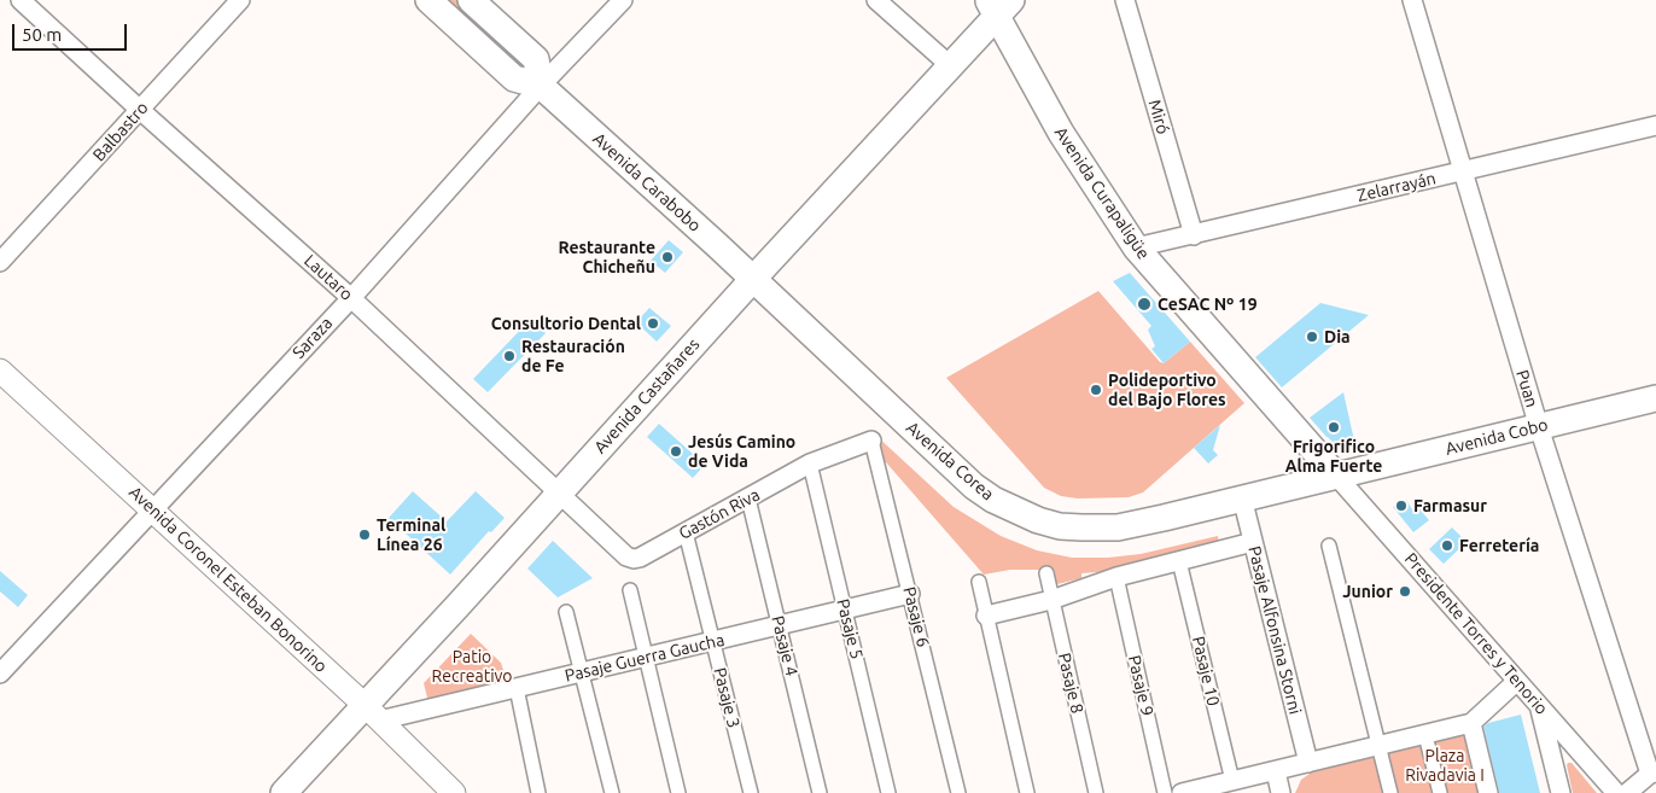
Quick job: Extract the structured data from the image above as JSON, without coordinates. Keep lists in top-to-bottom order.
{
  "streets": {
    "main road": [
      "Avenida Carabobo",
      "Avenida Curapaligüe",
      "Avenida Castañares",
      "Avenida Cobo",
      "Avenida Corea"
    ],
    "street": [
      "Miró",
      "Balbastro",
      "Zelarrayán",
      "Lautaro",
      "Saraza",
      "Puan",
      "Gastón Riva",
      "Avenida Coronel Esteban Bonorino",
      "Pasaje 6",
      "Pasaje 5",
      "Pasaje Alfonsina Storni",
      "Presidente Torres y Tenorio",
      "Pasaje 4",
      "Pasaje Guerra Gaucha",
      "Pasaje 10",
      "Pasaje 8",
      "Pasaje 9",
      "Pasaje 3"
    ]
  },
  "crossings": [
    ["Miró", "Zelarrayán"],
    ["Balbastro", "Lautaro"],
    ["Avenida Carabobo", "Saraza"],
    ["Avenida Carabobo", "Avenida Castañares"],
    ["Avenida Carabobo", "Avenida Corea"],
    ["Zelarrayán", "Avenida Curapaligüe"],
    ["Zelarrayán", "Puan"],
    ["Avenida Curapaligüe", "Avenida Castañares"],
    ["Avenida Curapaligüe", "Avenida Cobo"],
    ["Avenida Curapaligüe", "Avenida Corea"],
    ["Avenida Curapaligüe", "Presidente Torres y Tenorio"],
    ["Lautaro", "Saraza"],
    ["Lautaro", "Avenida Castañares"],
    ["Lautaro", "Gastón Riva"],
    ["Saraza", "Avenida Coronel Esteban Bonorino"],
    ["Puan", "Avenida Cobo"],
    ["Avenida Castañares", "Avenida Corea"],
    ["Avenida Castañares", "Avenida Coronel Esteban Bonorino"],
    ["Avenida Castañares", "Pasaje Guerra Gaucha"],
    ["Avenida Cobo", "Avenida Corea"],
    ["Avenida Cobo", "Presidente Torres y Tenorio"],
    ["Avenida Corea", "Pasaje Alfonsina Storni"],
    ["Avenida Corea", "Presidente Torres y Tenorio"],
    ["Gastón Riva", "Pasaje 6"],
    ["Gastón Riva", "Pasaje 5"],
    ["Gastón Riva", "Pasaje 4"],
    ["Gastón Riva", "Pasaje 3"],
    ["Avenida Coronel Esteban Bonorino", "Pasaje Guerra Gaucha"],
    ["Pasaje 6", "Pasaje Guerra Gaucha"],
    ["Pasaje 5", "Pasaje Guerra Gaucha"],
    ["Pasaje 4", "Pasaje Guerra Gaucha"],
    ["Pasaje Guerra Gaucha", "Pasaje 3"]
  ],
  "parks": ["Patio Recreativo", "Plaza Rivadavia I"],
  "places": [
    "Restaurante Chicheñu",
    "CeSAC Nº 19",
    "Consultorio Dental",
    "Dia",
    "Restauración de Fe",
    "Polideportivo del Bajo Flores",
    "Frigorifico Alma Fuerte",
    "Jesús Camino de Vida",
    "Farmasur",
    "Terminal Línea 26",
    "Ferretería",
    "Junior"
  ],
  "scale_bar": "50 m"
}
